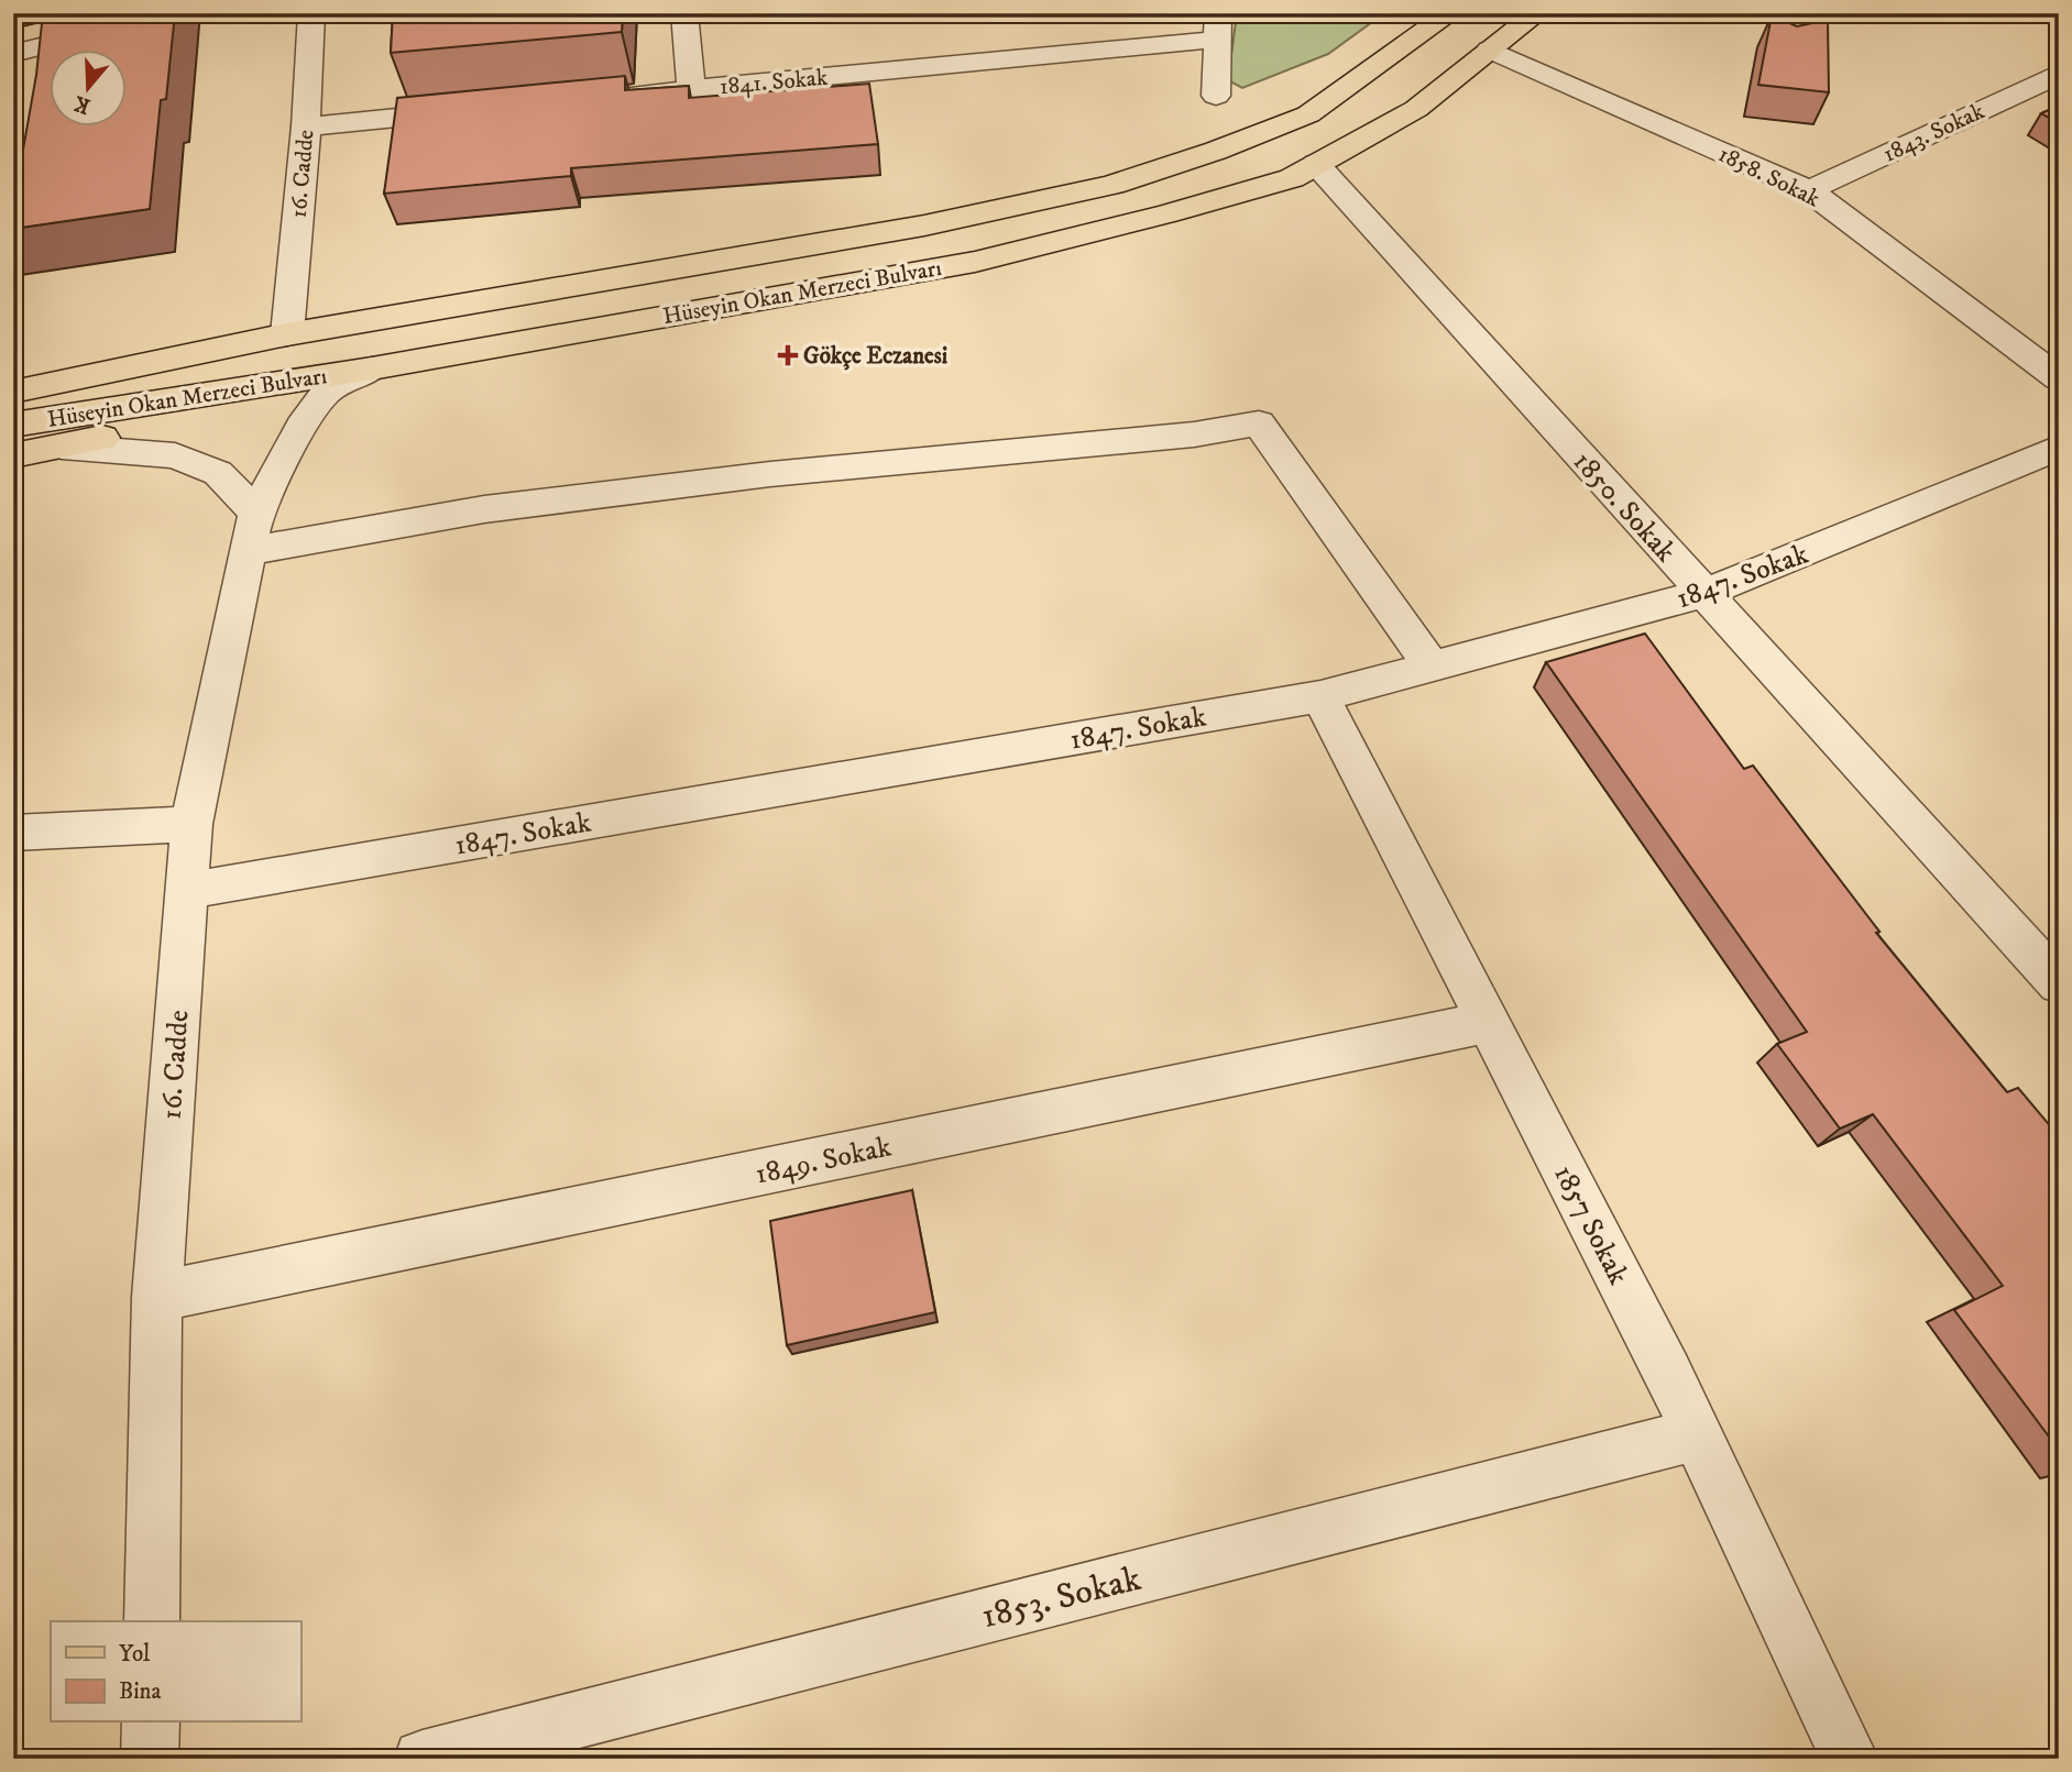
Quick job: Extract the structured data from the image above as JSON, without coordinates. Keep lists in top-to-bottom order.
{
  "streets": {
    "main road": ["Hüseyin Okan Merzeci Bulvarı"],
    "street": [
      "1841. Sokak",
      "1843. Sokak",
      "16. Cadde",
      "1858. Sokak",
      "1850. Sokak",
      "1847. Sokak",
      "1849. Sokak",
      "1857 Sokak",
      "1853. Sokak"
    ]
  },
  "crossings": [
    ["1843. Sokak", "1858. Sokak"],
    ["16. Cadde", "Hüseyin Okan Merzeci Bulvarı"],
    ["16. Cadde", "1847. Sokak"],
    ["16. Cadde", "1849. Sokak"],
    ["1858. Sokak", "Hüseyin Okan Merzeci Bulvarı"],
    ["Hüseyin Okan Merzeci Bulvarı", "1850. Sokak"],
    ["1850. Sokak", "1847. Sokak"],
    ["1847. Sokak", "1857 Sokak"],
    ["1849. Sokak", "1857 Sokak"],
    ["1857 Sokak", "1853. Sokak"]
  ],
  "places": {
    "health": ["Gökçe Eczanesi"]
  },
  "legend": ["Yol", "Bina"],
  "north": "bottom"
}
